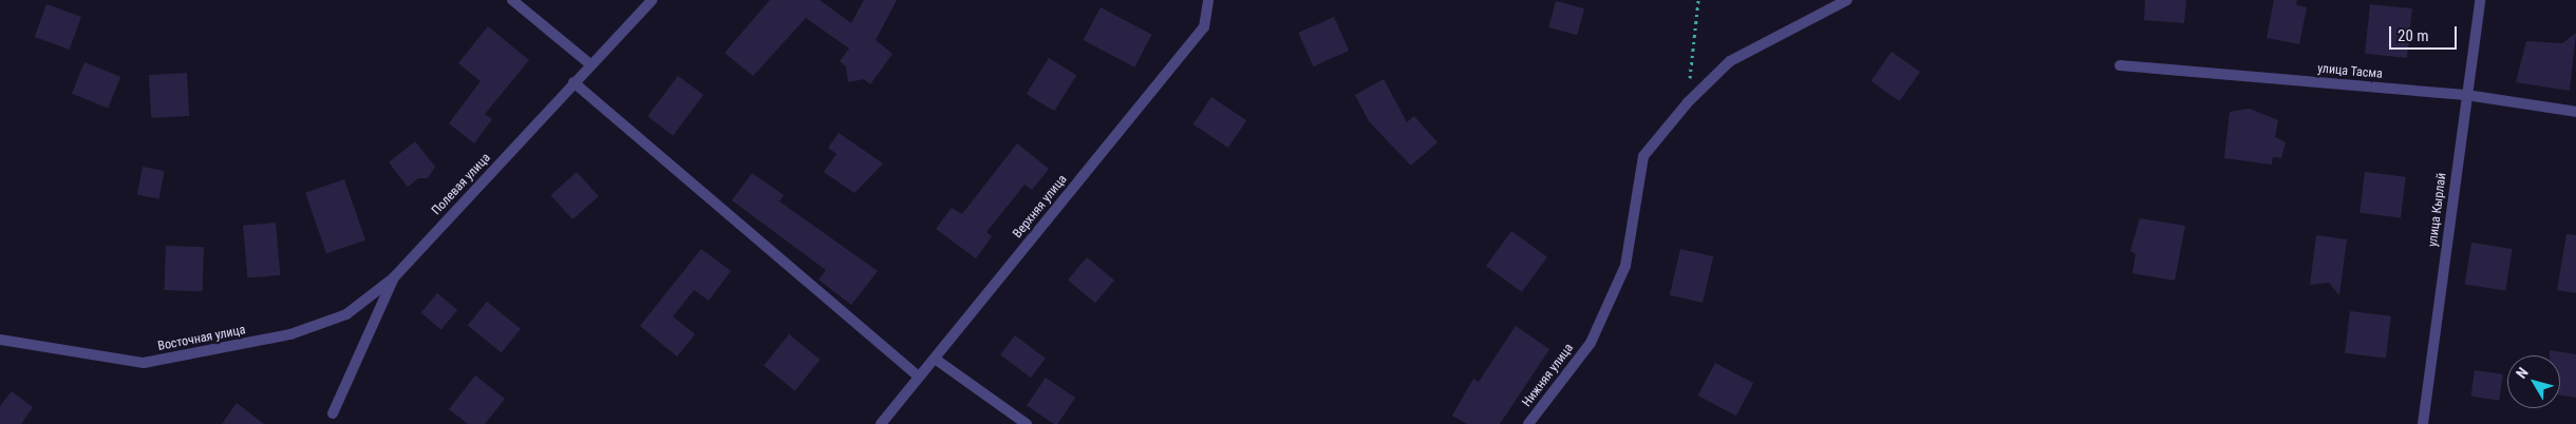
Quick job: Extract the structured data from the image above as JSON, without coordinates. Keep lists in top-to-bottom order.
{
  "streets": {
    "street": [
      "улица Тасма",
      "Полевая улица",
      "Верхняя улица",
      "улица Кырлай",
      "Восточная улица",
      "Нижняя улица"
    ]
  },
  "crossings": [
    ["улица Тасма", "улица Кырлай"],
    ["Полевая улица", "Восточная улица"]
  ],
  "scale_bar": "20 m",
  "north": "top left"
}
